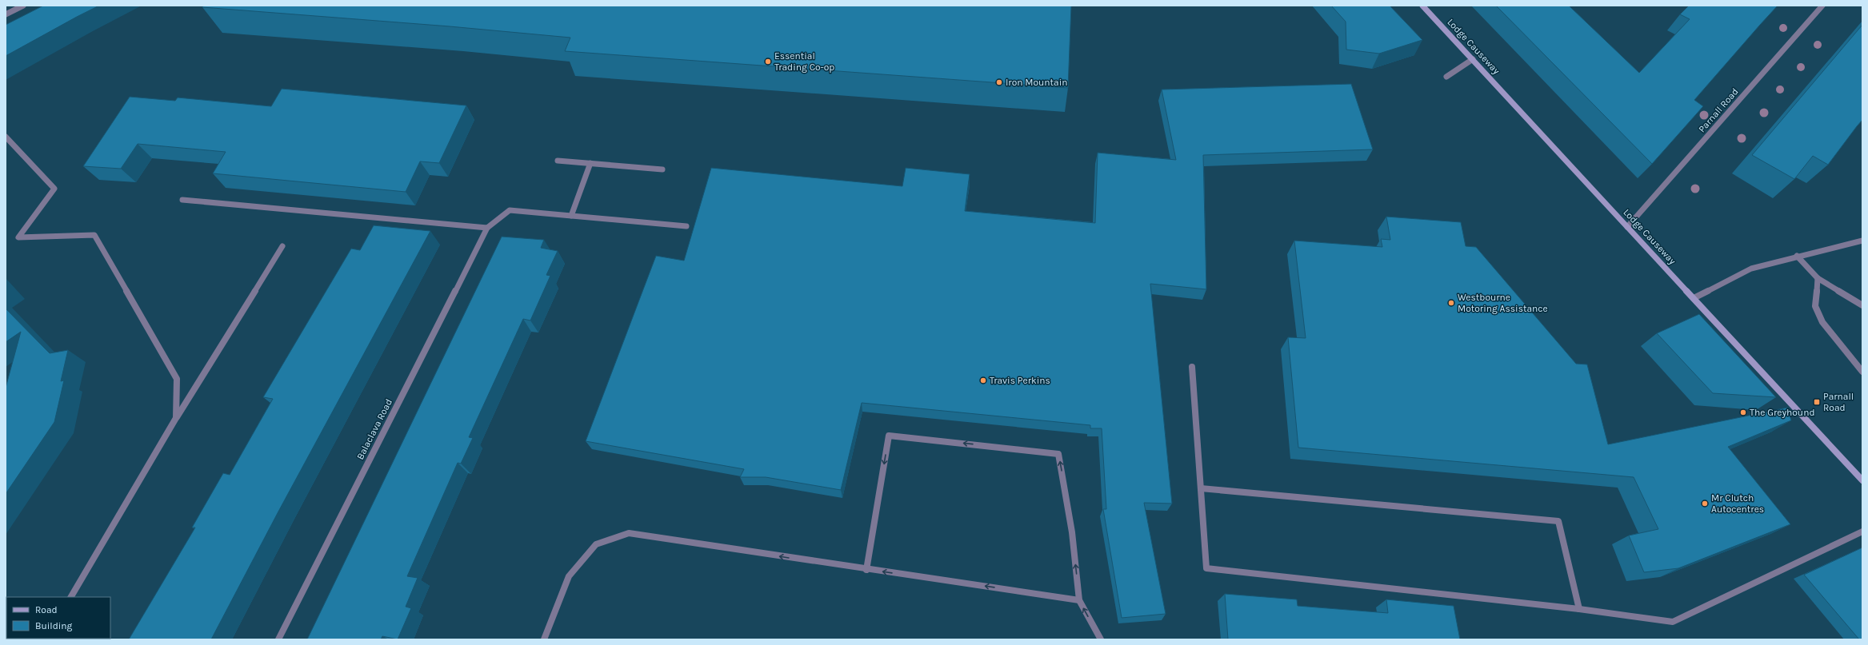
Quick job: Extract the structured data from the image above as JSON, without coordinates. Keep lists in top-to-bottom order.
{
  "streets": {
    "main road": ["Lodge Causeway"],
    "street": ["Parnall Road", "Balaclava Road"]
  },
  "crossings": [
    ["Lodge Causeway", "Parnall Road"]
  ],
  "places": {
    "other": [
      "Essential Trading Co-op",
      "Iron Mountain",
      "Westbourne Motoring Assistance",
      "Travis Perkins",
      "The Greyhound",
      "Mr Clutch Autocentres"
    ],
    "transit": ["Parnall Road"]
  },
  "legend": ["Road", "Building"]
}
